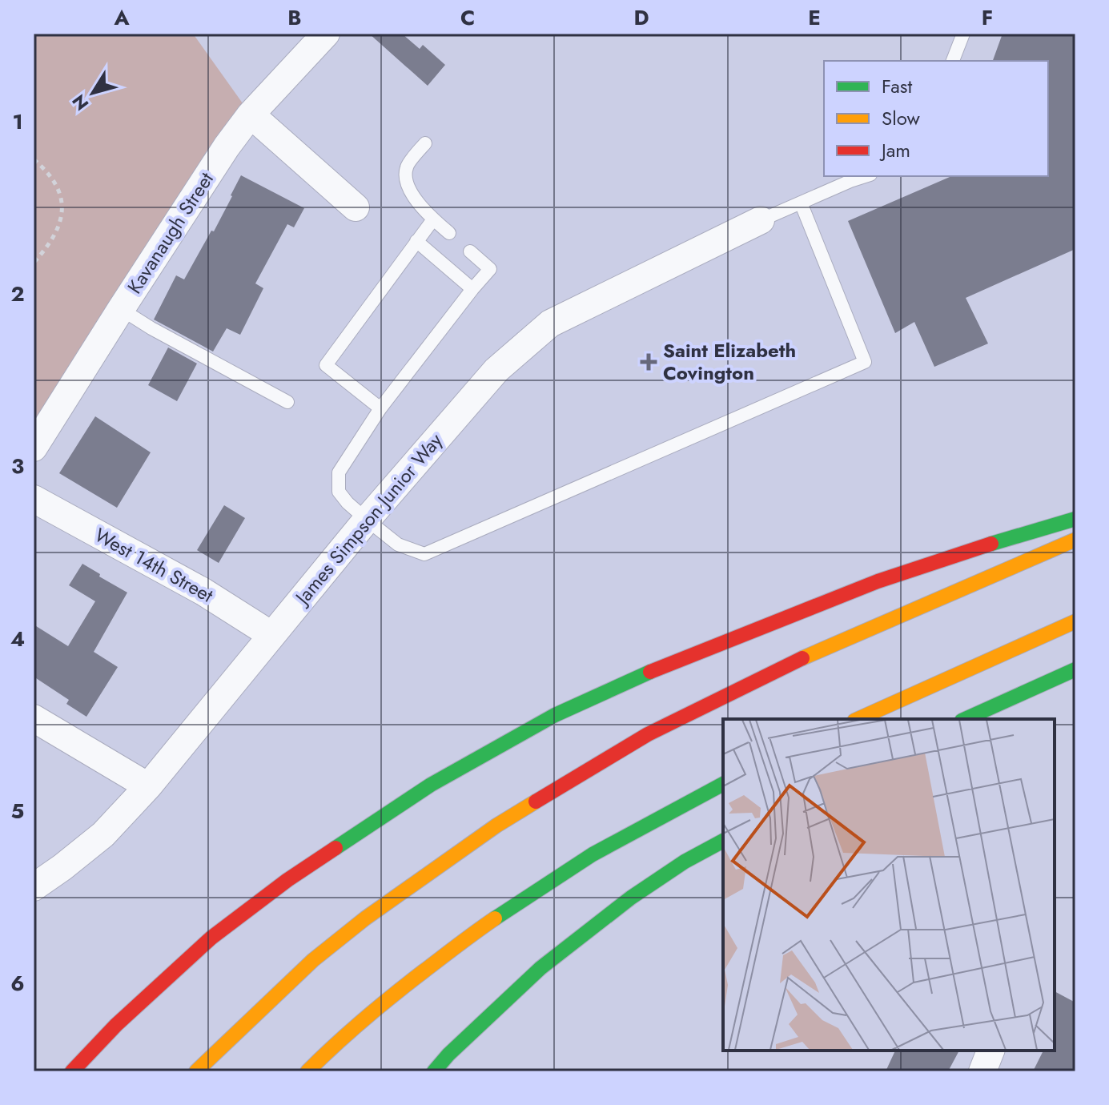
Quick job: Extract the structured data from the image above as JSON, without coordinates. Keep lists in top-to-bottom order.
{
  "streets": {
    "street": ["Kavanaugh Street", "James Simpson Junior Way", "West 14th Street"]
  },
  "crossings": [
    ["James Simpson Junior Way", "West 14th Street"]
  ],
  "places": {
    "health": ["Saint Elizabeth Covington"]
  },
  "legend": ["Fast", "Slow", "Jam"],
  "north": "bottom left",
  "grid": {
    "columns": [
      "A",
      "B",
      "C",
      "D",
      "E",
      "F"
    ],
    "rows": [
      "1",
      "2",
      "3",
      "4",
      "5",
      "6"
    ]
  }
}
